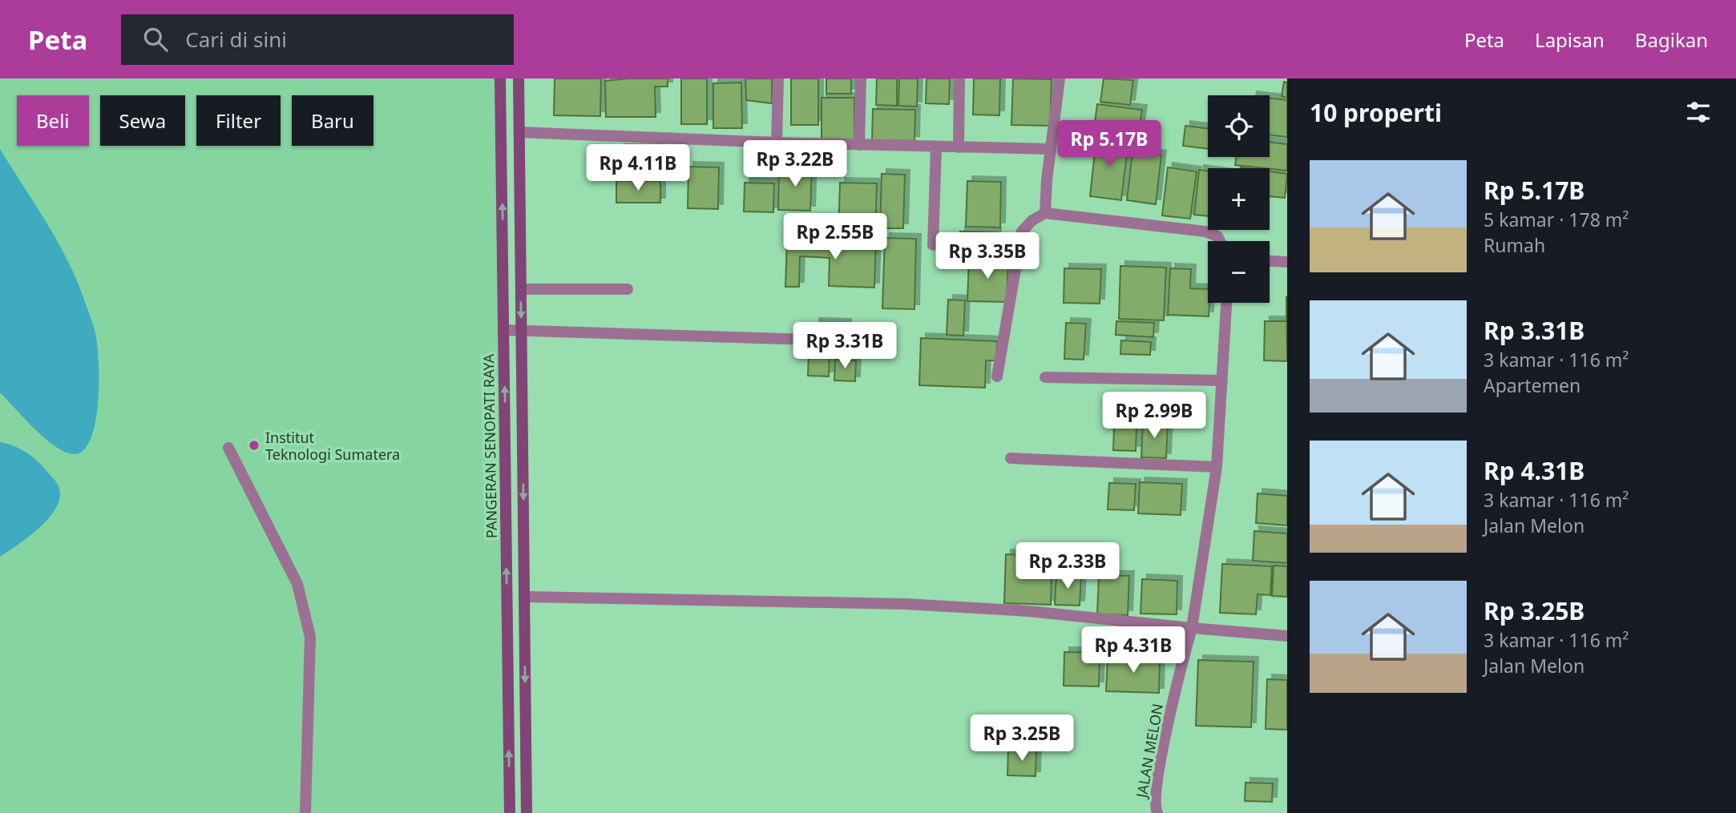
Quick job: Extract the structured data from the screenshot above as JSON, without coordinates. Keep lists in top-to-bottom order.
{
  "streets": {
    "street": ["PANGERAN SENOPATI RAYA", "JALAN MELON"]
  },
  "places": ["Institut Teknologi Sumatera"],
  "page": {
    "header": "Peta",
    "search": "Cari di sini",
    "nav": ["Peta", "Lapisan", "Bagikan"],
    "heading": "10 properti",
    "map_buttons": ["+", "−"],
    "chip": [
      "Beli",
      "Sewa",
      "Filter",
      "Baru"
    ],
    "price": [
      "Rp 5.17B",
      "Rp 3.22B",
      "Rp 4.11B",
      "Rp 2.55B",
      "Rp 3.35B",
      "Rp 3.31B",
      "Rp 2.99B",
      "Rp 2.33B",
      "Rp 4.31B",
      "Rp 3.25B"
    ],
    "list": [
      {
        "name": "Rp 5.17B",
        "note": "5 kamar · 178 m² · Rumah"
      },
      {
        "name": "Rp 3.31B",
        "note": "3 kamar · 116 m² · Apartemen"
      },
      {
        "name": "Rp 4.31B",
        "note": "3 kamar · 116 m² · Jalan Melon"
      },
      {
        "name": "Rp 3.25B",
        "note": "3 kamar · 116 m² · Jalan Melon"
      }
    ]
  }
}
